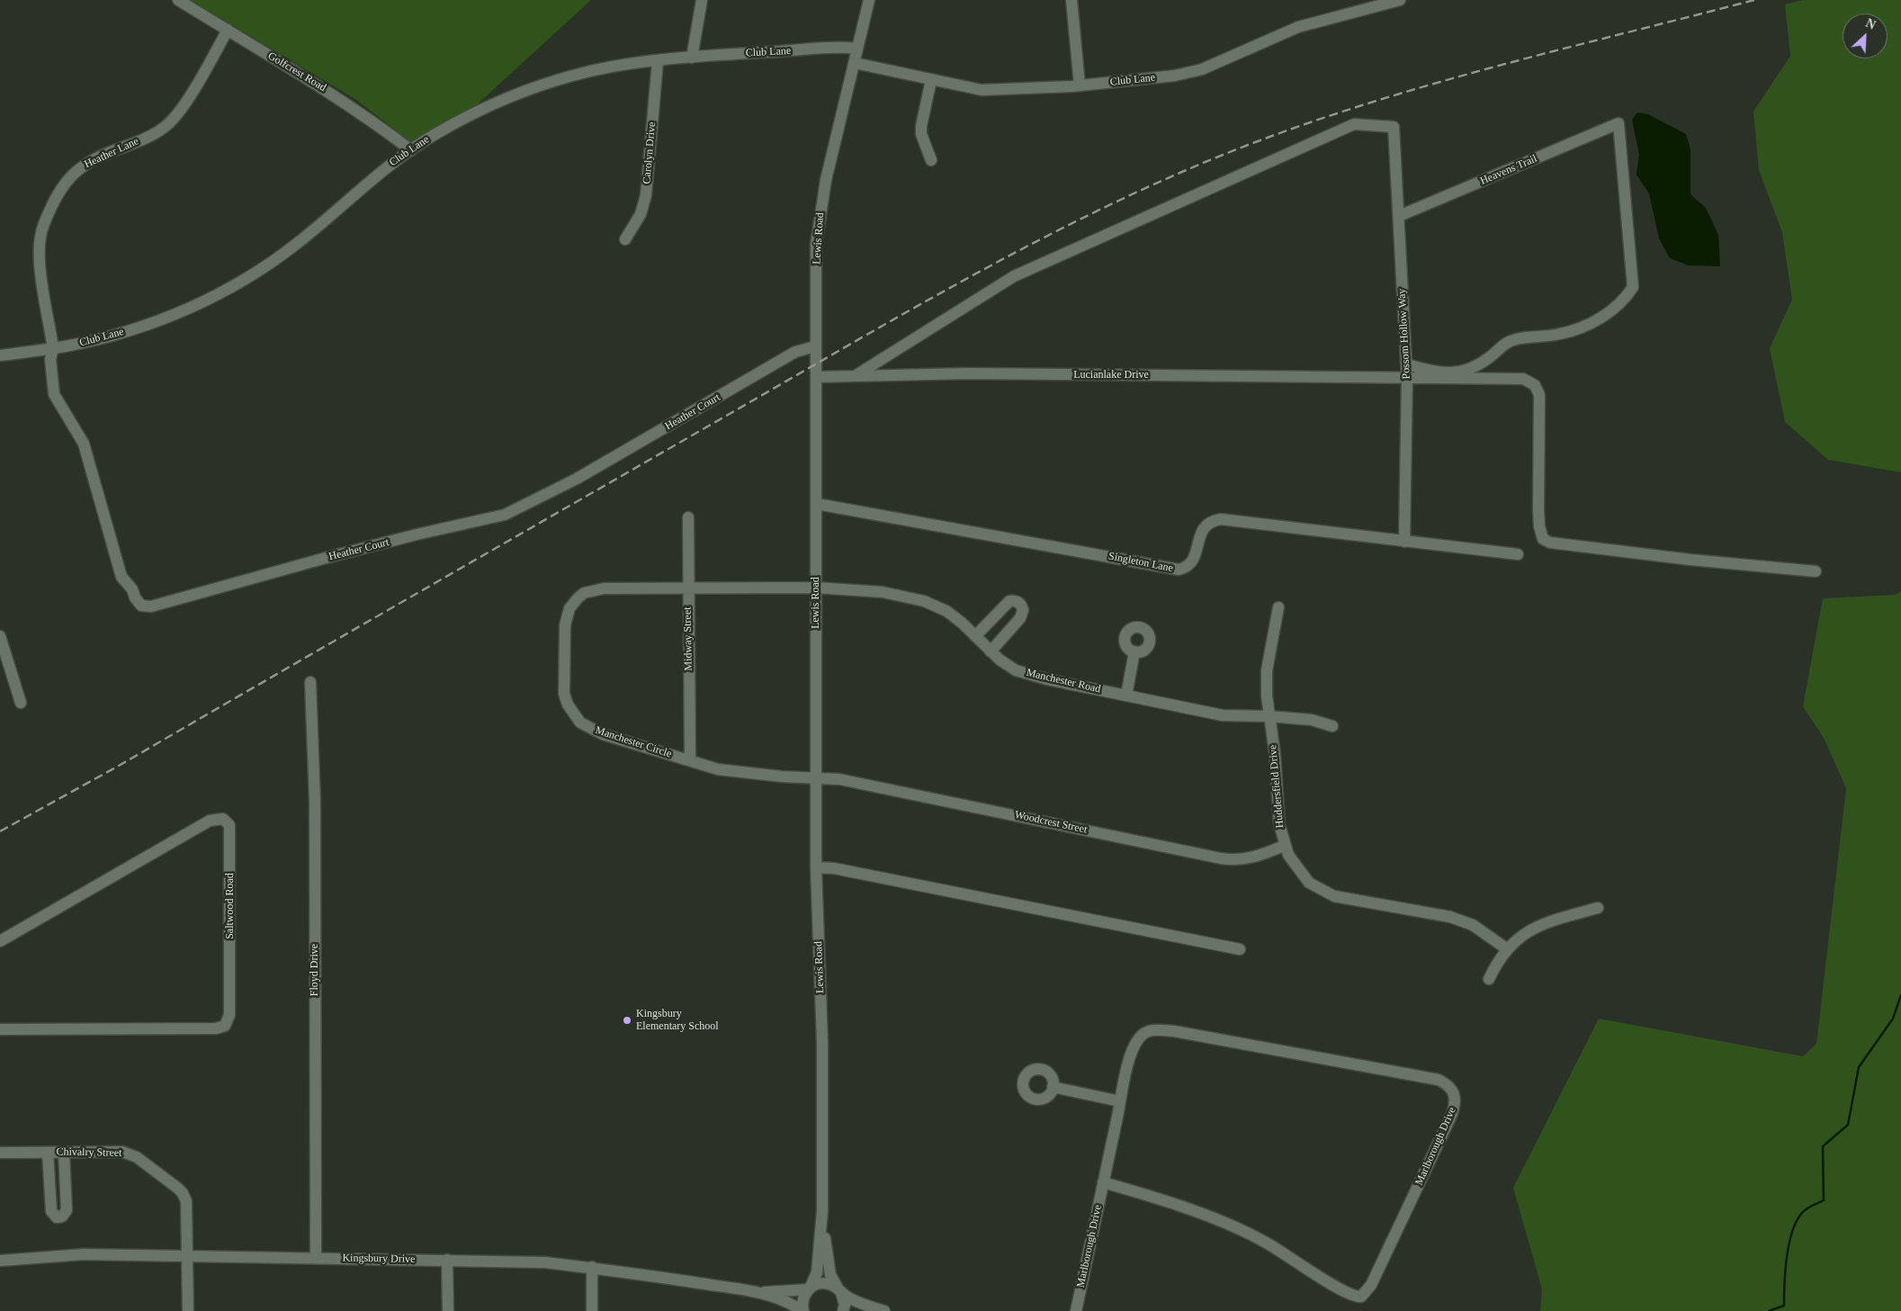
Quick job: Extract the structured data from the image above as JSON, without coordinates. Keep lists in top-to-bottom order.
{
  "streets": {
    "street": [
      "Club Lane",
      "Golfcrest Road",
      "Heather Lane",
      "Carolyn Drive",
      "Heavens Trail",
      "Lewis Road",
      "Possom Hollow Way",
      "Lucianlake Drive",
      "Heather Court",
      "Singleton Lane",
      "Midway Street",
      "Manchester Road",
      "Manchester Circle",
      "Huddersfield Drive",
      "Woodcrest Street",
      "Saltwood Road",
      "Floyd Drive",
      "Marlborough Drive",
      "Chivalry Street",
      "Kingsbury Drive"
    ]
  },
  "crossings": [
    ["Club Lane", "Golfcrest Road"],
    ["Club Lane", "Heather Lane"],
    ["Club Lane", "Carolyn Drive"],
    ["Club Lane", "Lewis Road"],
    ["Club Lane", "Heather Court"],
    ["Golfcrest Road", "Heather Lane"],
    ["Heather Lane", "Heather Court"],
    ["Heavens Trail", "Possom Hollow Way"],
    ["Lewis Road", "Lucianlake Drive"],
    ["Lewis Road", "Heather Court"],
    ["Lewis Road", "Singleton Lane"],
    ["Lewis Road", "Manchester Road"],
    ["Lewis Road", "Manchester Circle"],
    ["Lewis Road", "Woodcrest Street"],
    ["Lewis Road", "Kingsbury Drive"],
    ["Possom Hollow Way", "Lucianlake Drive"],
    ["Possom Hollow Way", "Singleton Lane"],
    ["Midway Street", "Manchester Circle"],
    ["Manchester Road", "Manchester Circle"],
    ["Manchester Road", "Huddersfield Drive"],
    ["Manchester Circle", "Woodcrest Street"],
    ["Huddersfield Drive", "Woodcrest Street"],
    ["Floyd Drive", "Kingsbury Drive"],
    ["Chivalry Street", "Kingsbury Drive"]
  ],
  "places": ["Kingsbury Elementary School"],
  "north": "top right"
}
